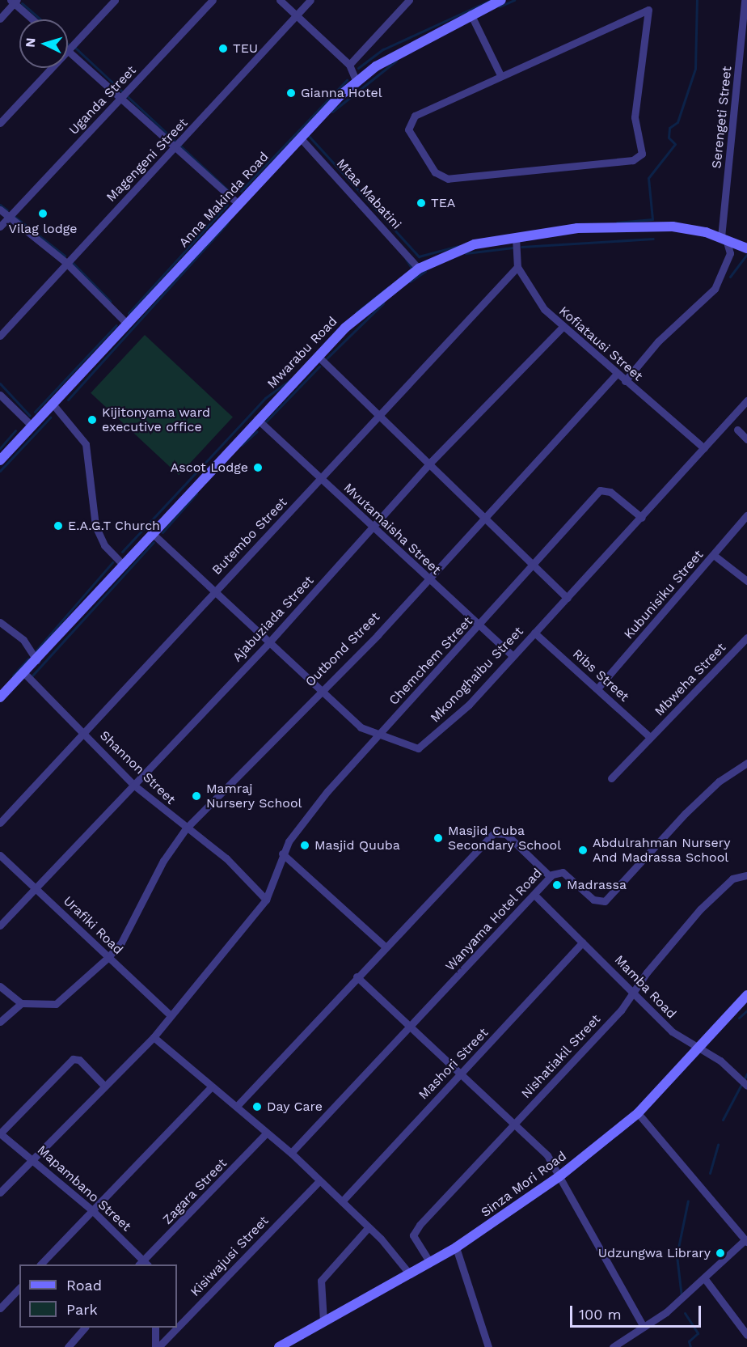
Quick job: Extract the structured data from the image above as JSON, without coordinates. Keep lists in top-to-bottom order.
{
  "streets": {
    "street": [
      "Uganda Street",
      "Serengeti Street",
      "Magengeni Street",
      "Mtaa Mabatini",
      "Anna Makinda Road",
      "Kofiatausi Street",
      "Mwarabu Road",
      "Mvutamaisha Street",
      "Butembo Street",
      "Kubunisiku Street",
      "Ajabuziada Street",
      "Outbond Street",
      "Chemchem Street",
      "Mkonoghaibu Street",
      "Ribs Street",
      "Mbweha Street",
      "Shannon Street",
      "Wanyama Hotel Road",
      "Urafiki Road",
      "Mamba Road",
      "Nishatiakil Street",
      "Mashori Street",
      "Sinza Mori Road",
      "Mapambano Street",
      "Zagara Street",
      "Kisiwajusi Street"
    ]
  },
  "crossings": [
    ["Serengeti Street", "Kofiatausi Street"],
    ["Serengeti Street", "Mwarabu Road"],
    ["Mtaa Mabatini", "Anna Makinda Road"],
    ["Mtaa Mabatini", "Mwarabu Road"],
    ["Kofiatausi Street", "Mwarabu Road"],
    ["Kofiatausi Street", "Butembo Street"],
    ["Kofiatausi Street", "Ajabuziada Street"],
    ["Kofiatausi Street", "Outbond Street"],
    ["Kofiatausi Street", "Mkonoghaibu Street"],
    ["Mwarabu Road", "Mvutamaisha Street"],
    ["Mwarabu Road", "Mkonoghaibu Street"],
    ["Mwarabu Road", "Shannon Street"],
    ["Mvutamaisha Street", "Butembo Street"],
    ["Mvutamaisha Street", "Ajabuziada Street"],
    ["Mvutamaisha Street", "Outbond Street"],
    ["Mvutamaisha Street", "Chemchem Street"],
    ["Mvutamaisha Street", "Mkonoghaibu Street"],
    ["Butembo Street", "Mkonoghaibu Street"],
    ["Butembo Street", "Shannon Street"],
    ["Kubunisiku Street", "Ribs Street"],
    ["Ajabuziada Street", "Mkonoghaibu Street"],
    ["Ajabuziada Street", "Shannon Street"],
    ["Ajabuziada Street", "Urafiki Road"],
    ["Outbond Street", "Mkonoghaibu Street"],
    ["Outbond Street", "Shannon Street"],
    ["Outbond Street", "Urafiki Road"],
    ["Chemchem Street", "Mkonoghaibu Street"],
    ["Chemchem Street", "Shannon Street"],
    ["Mkonoghaibu Street", "Ribs Street"],
    ["Ribs Street", "Mbweha Street"],
    ["Wanyama Hotel Road", "Mamba Road"],
    ["Mamba Road", "Nishatiakil Street"],
    ["Mamba Road", "Mashori Street"],
    ["Mamba Road", "Sinza Mori Road"],
    ["Nishatiakil Street", "Sinza Mori Road"],
    ["Mapambano Street", "Zagara Street"]
  ],
  "places": [
    "TEU",
    "Gianna Hotel",
    "TEA",
    "Vilag lodge",
    "Kijitonyama ward executive office",
    "Ascot Lodge",
    "E.A.G.T Church",
    "Mamraj Nursery School",
    "Masjid Cuba Secondary School",
    "Masjid Quuba",
    "Abdulrahman Nursery And Madrassa School",
    "Madrassa",
    "Day Care",
    "Udzungwa Library"
  ],
  "legend": ["Road", "Park"],
  "scale_bar": "100 m",
  "north": "left"
}
